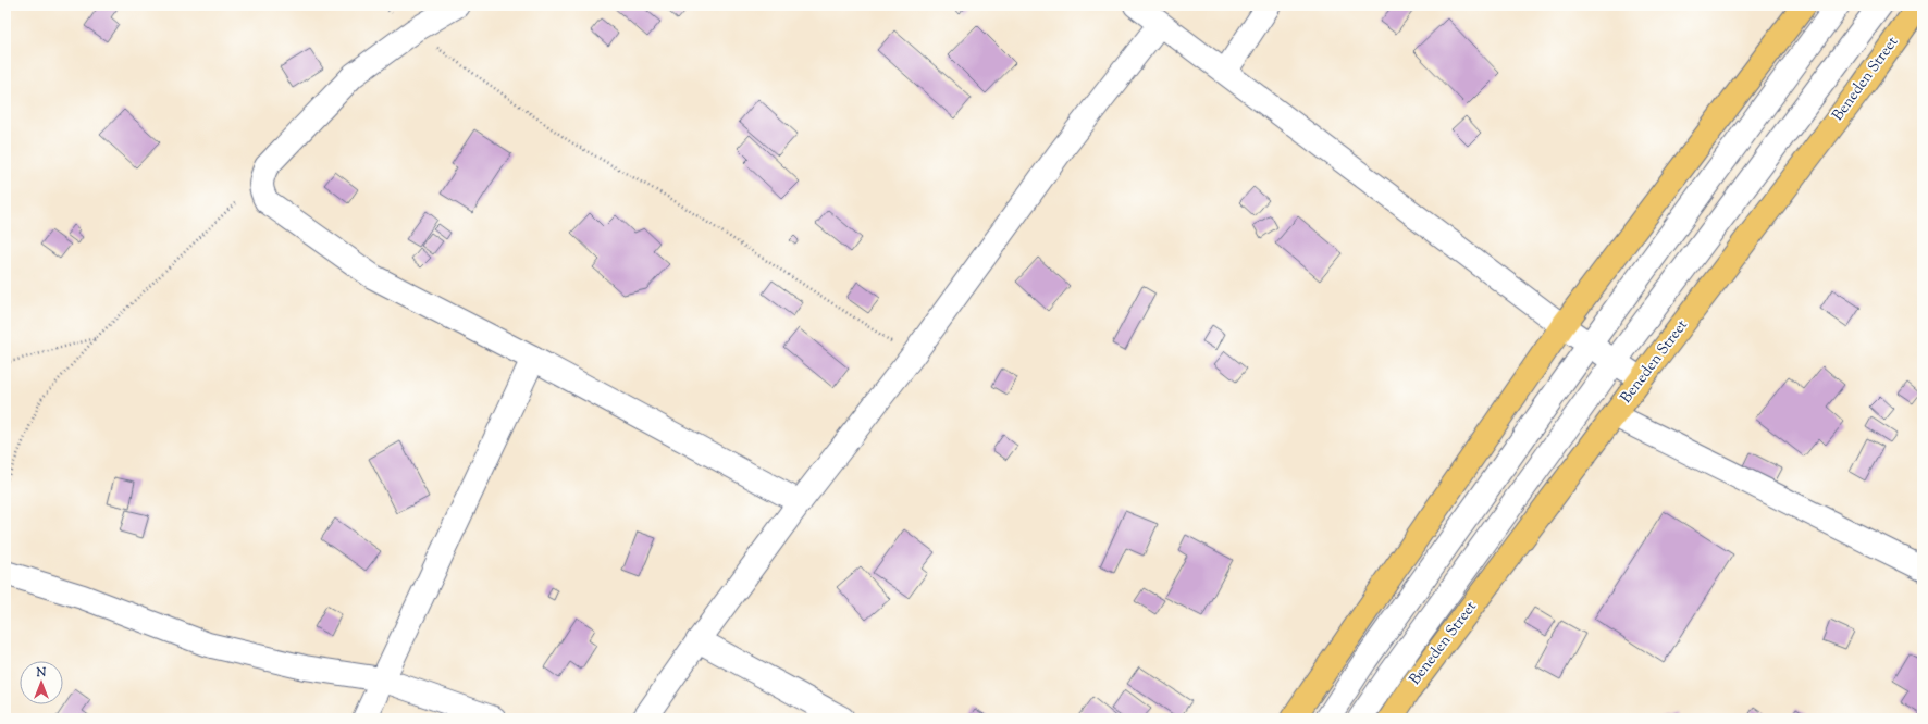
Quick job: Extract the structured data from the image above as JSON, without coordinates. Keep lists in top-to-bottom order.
{
  "streets": {
    "main road": ["Beneden Street"]
  },
  "north": "top"
}
